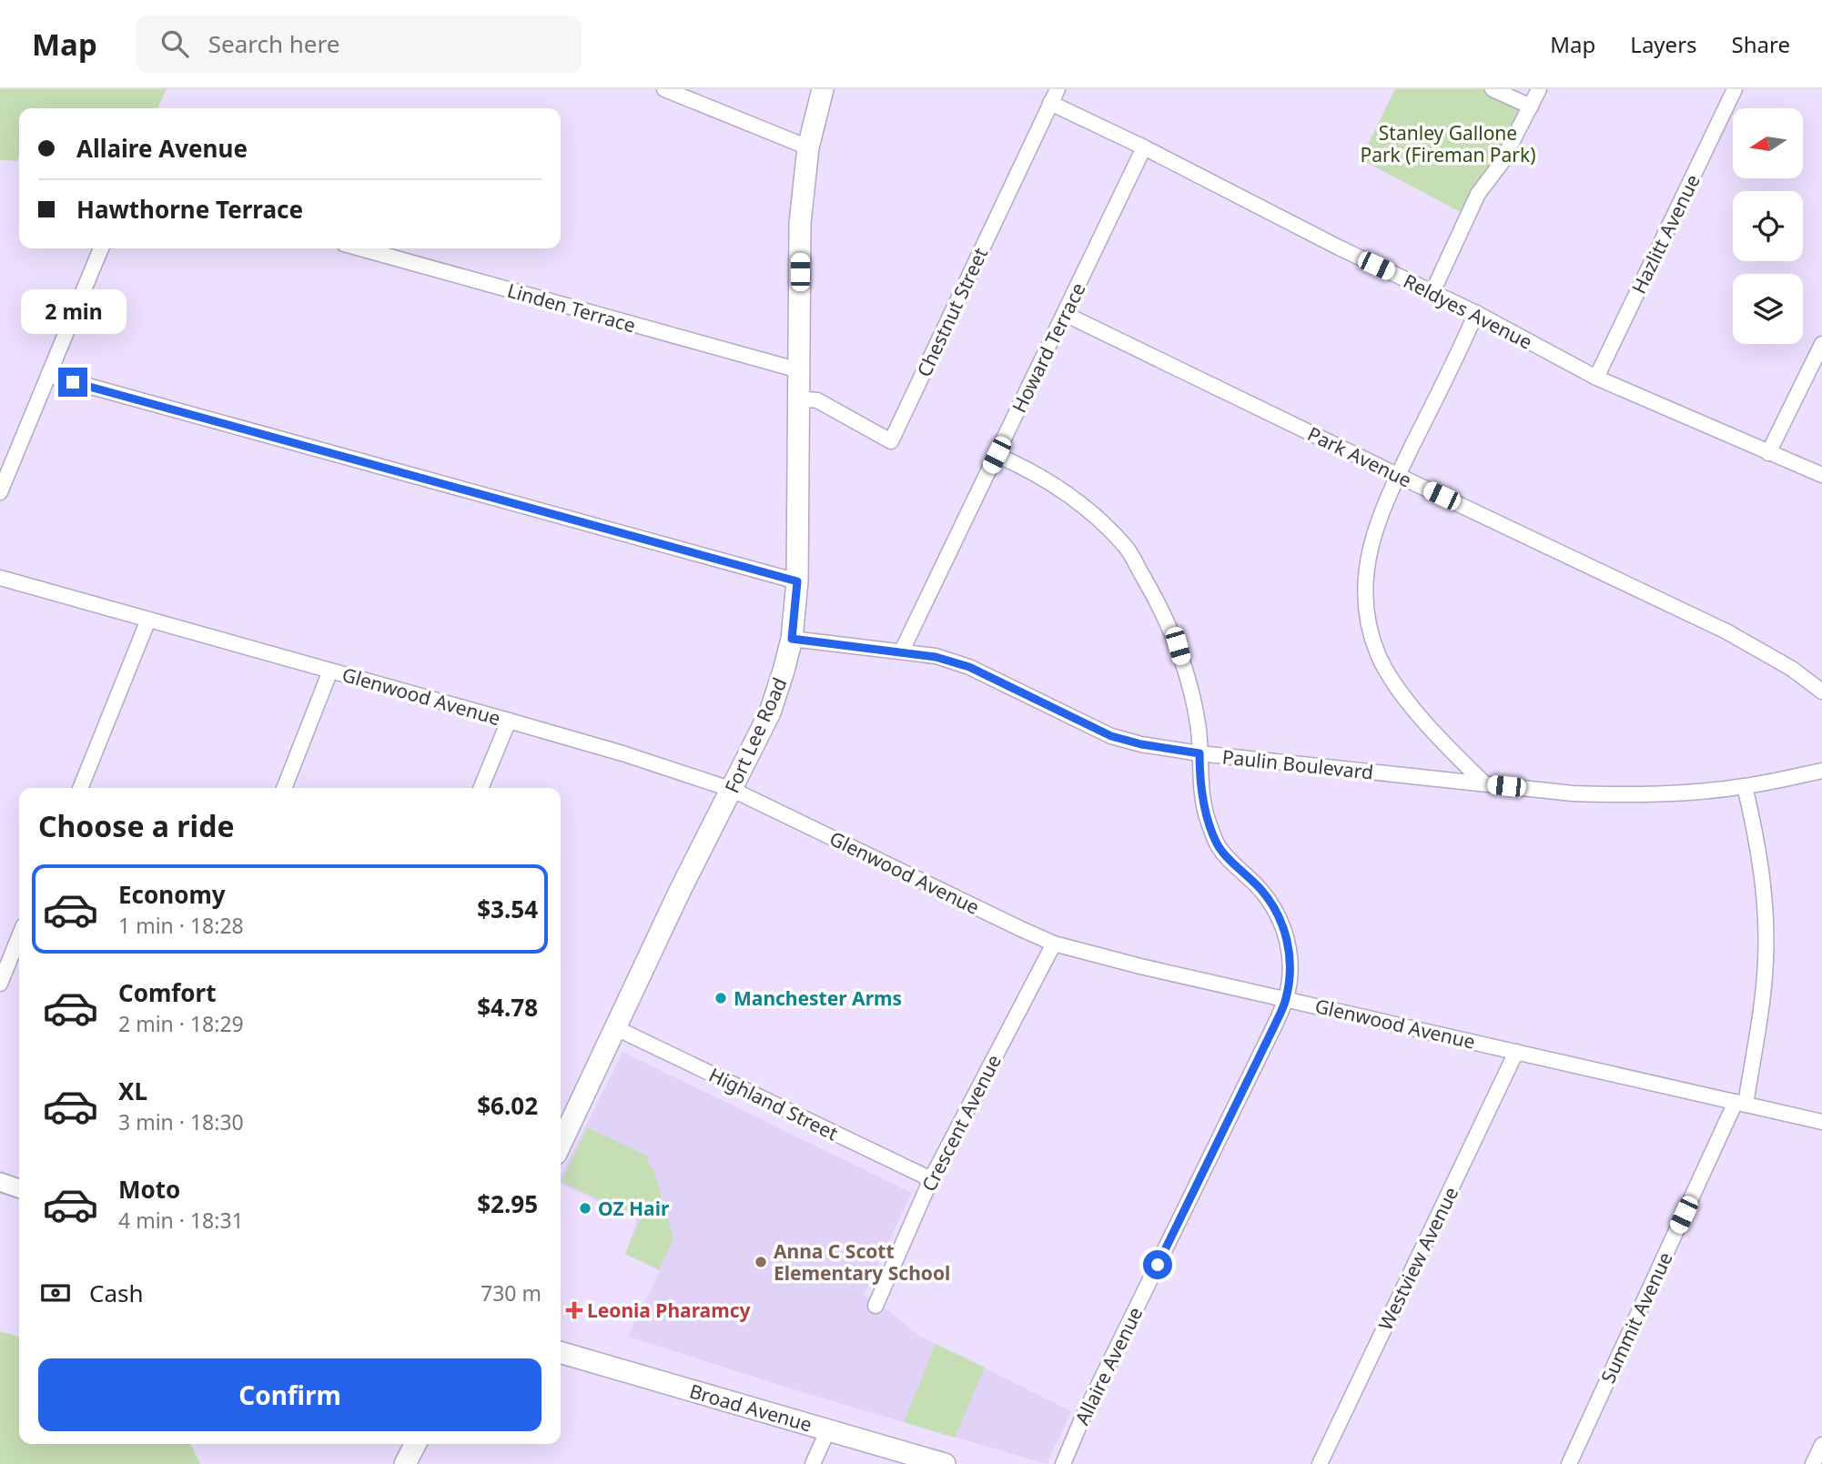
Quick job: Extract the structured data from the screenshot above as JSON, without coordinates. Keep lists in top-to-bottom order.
{
  "streets": {
    "main road": ["Fort Lee Road", "Broad Avenue"],
    "street": [
      "Hazlitt Avenue",
      "Linden Terrace",
      "Reldyes Avenue",
      "Chestnut Street",
      "Howard Terrace",
      "Park Avenue",
      "Glenwood Avenue",
      "Paulin Boulevard",
      "Highland Street",
      "Crescent Avenue",
      "Westview Avenue",
      "Summit Avenue",
      "Allaire Avenue"
    ]
  },
  "crossings": [
    ["Hazlitt Avenue", "Reldyes Avenue"],
    ["Linden Terrace", "Fort Lee Road"],
    ["Reldyes Avenue", "Chestnut Street"],
    ["Reldyes Avenue", "Howard Terrace"],
    ["Chestnut Street", "Fort Lee Road"],
    ["Howard Terrace", "Park Avenue"],
    ["Howard Terrace", "Paulin Boulevard"],
    ["Howard Terrace", "Allaire Avenue"],
    ["Glenwood Avenue", "Fort Lee Road"],
    ["Glenwood Avenue", "Crescent Avenue"],
    ["Glenwood Avenue", "Westview Avenue"],
    ["Glenwood Avenue", "Summit Avenue"],
    ["Glenwood Avenue", "Allaire Avenue"],
    ["Fort Lee Road", "Paulin Boulevard"],
    ["Fort Lee Road", "Highland Street"],
    ["Paulin Boulevard", "Summit Avenue"],
    ["Paulin Boulevard", "Allaire Avenue"],
    ["Highland Street", "Crescent Avenue"]
  ],
  "parks": ["Stanley Gallone Park (Fireman Park)"],
  "places": {
    "other": ["Manchester Arms", "OZ Hair", "Anna C Scott Elementary School"],
    "health": ["Leonia Pharamcy"]
  },
  "north": "left",
  "page": {
    "header": "Map",
    "search": "Search here",
    "nav": ["Map", "Layers", "Share"],
    "banner": ["Allaire Avenue", "Hawthorne Terrace"],
    "bubble": "2 min",
    "heading": "Choose a ride",
    "list": [
      {
        "name": "Economy",
        "note": "1 min · 18:28",
        "value": "$3.54"
      },
      {
        "name": "Comfort",
        "note": "2 min · 18:29",
        "value": "$4.78"
      },
      {
        "name": "XL",
        "note": "3 min · 18:30",
        "value": "$6.02"
      },
      {
        "name": "Moto",
        "note": "4 min · 18:31",
        "value": "$2.95"
      }
    ],
    "pay": ["Cash", "730 m"],
    "buttons": "Confirm"
  }
}
